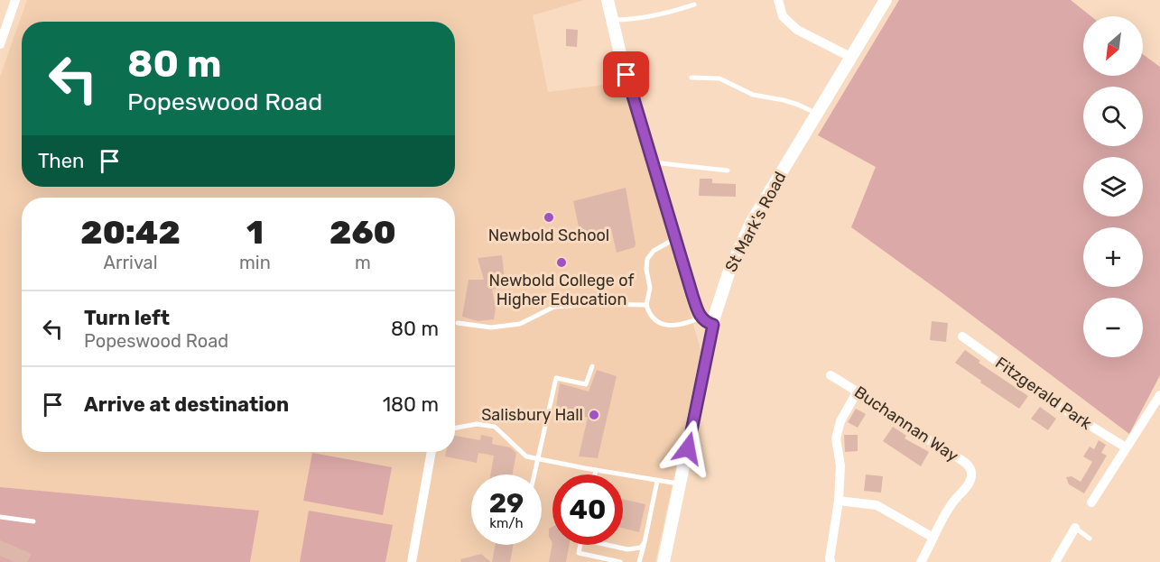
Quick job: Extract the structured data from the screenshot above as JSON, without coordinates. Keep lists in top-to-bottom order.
{
  "streets": {
    "street": ["St Mark's Road", "Fitzgerald Park", "Buchannan Way"]
  },
  "places": ["Newbold School", "Newbold College of Higher Education", "Salisbury Hall"],
  "north": "bottom left",
  "page": {
    "map_buttons": ["+", "−"],
    "turn": ["80 m", "Popeswood Road"],
    "then": "Then",
    "eta": [
      "20:42",
      "Arrival",
      "1",
      "min",
      "260",
      "m"
    ],
    "list": [
      {
        "name": "Turn left",
        "note": "Popeswood Road",
        "value": "80 m"
      },
      {
        "name": "Arrive at destination",
        "value": "180 m"
      }
    ],
    "speed": "29 km/h",
    "limit": "40"
  }
}
